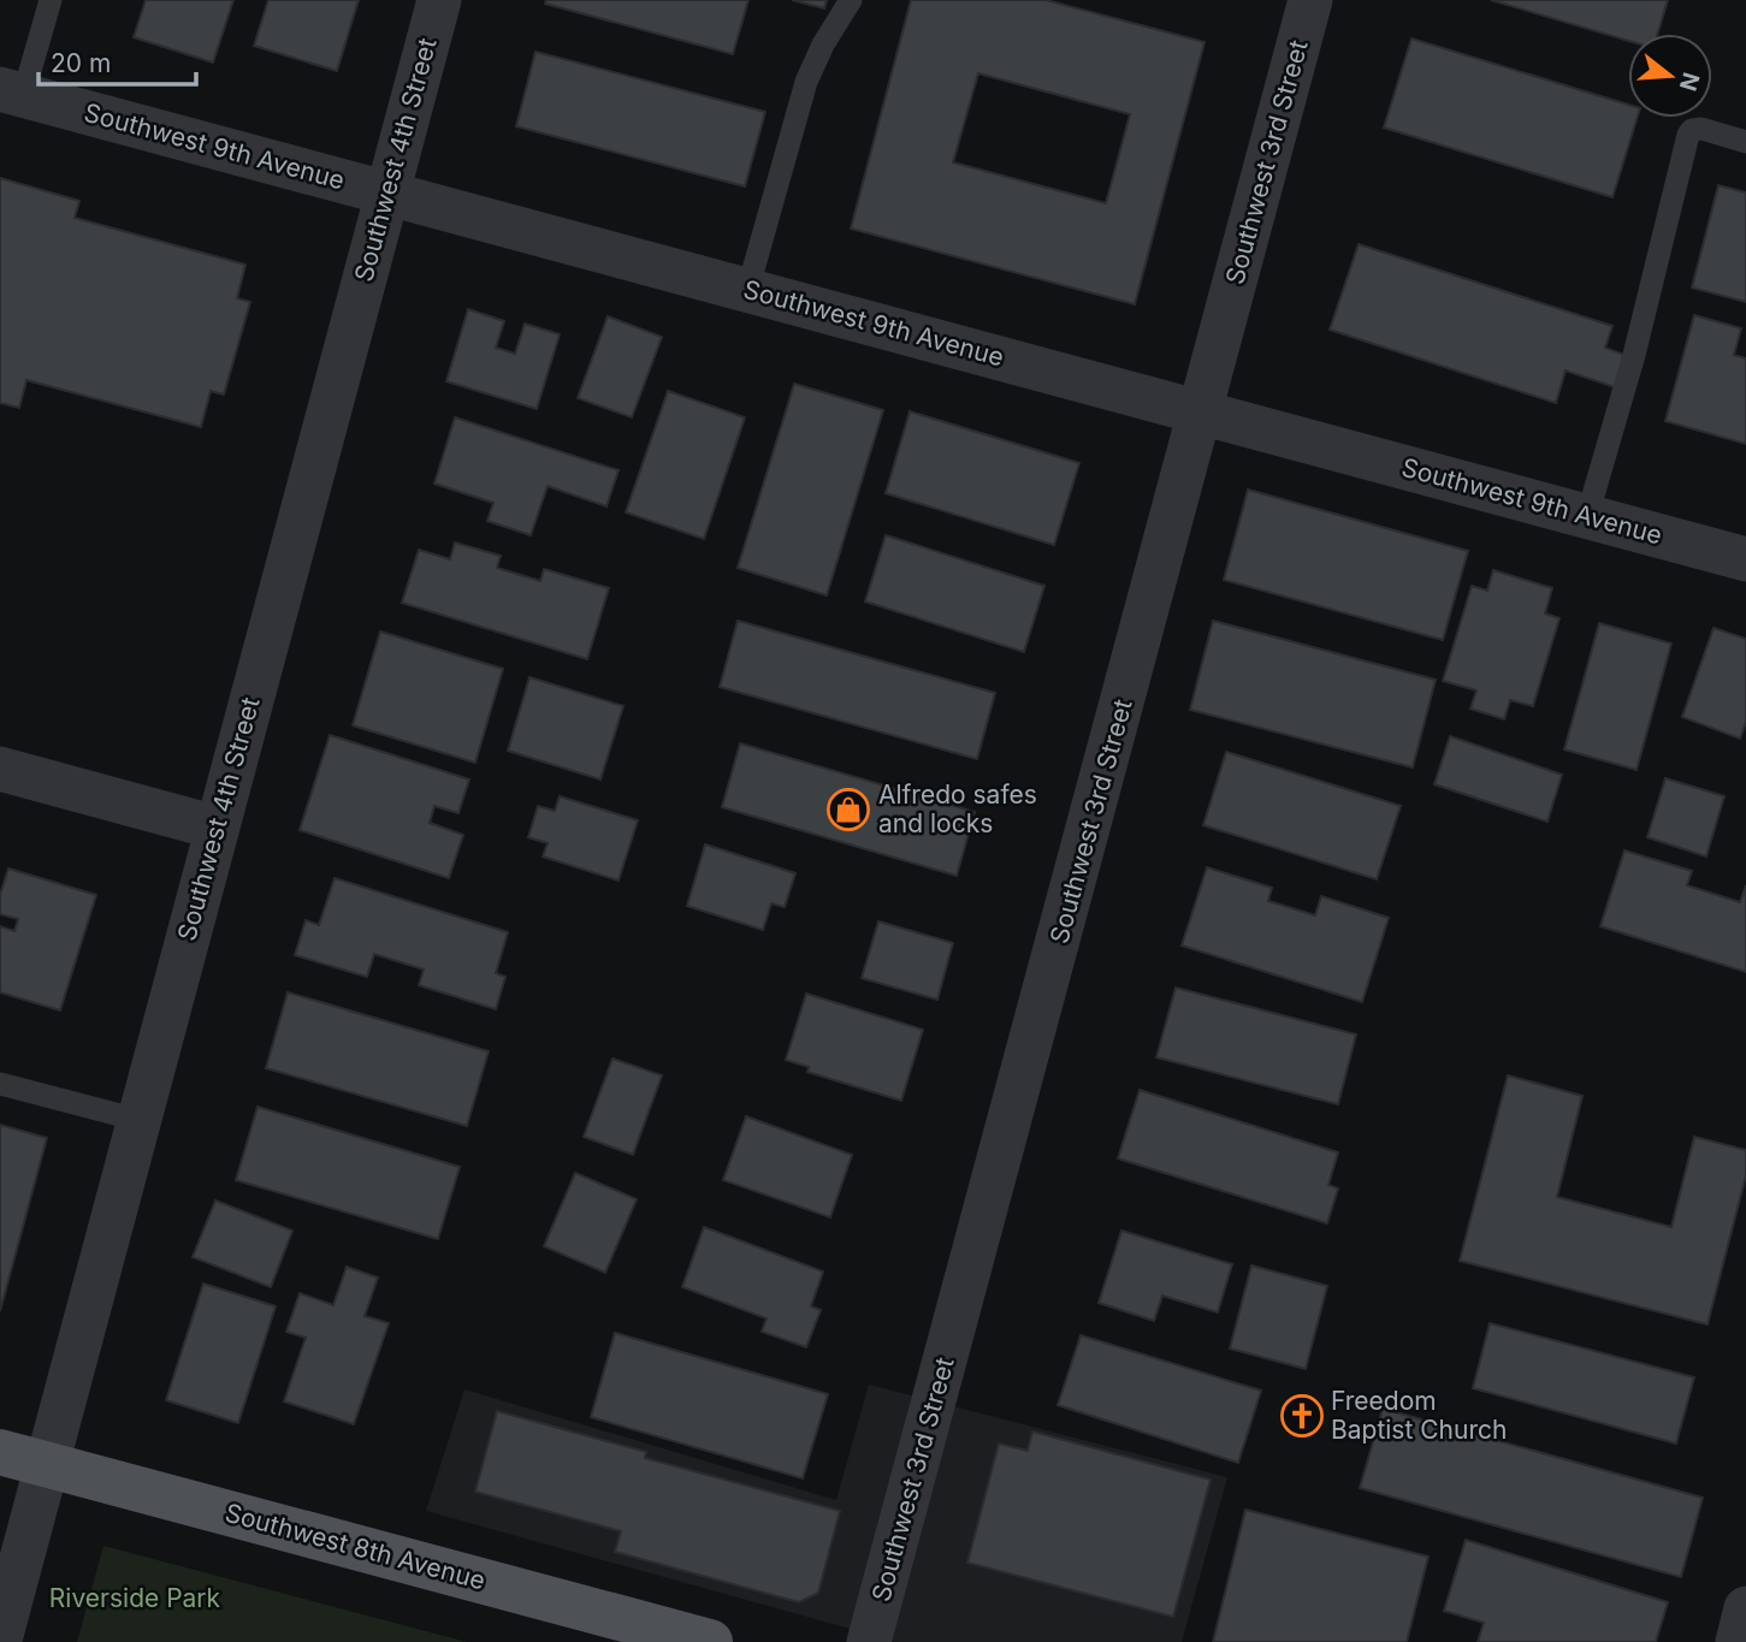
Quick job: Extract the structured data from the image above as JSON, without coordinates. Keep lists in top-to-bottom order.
{
  "streets": {
    "main road": ["Southwest 8th Avenue"],
    "street": ["Southwest 9th Avenue", "Southwest 4th Street", "Southwest 3rd Street"]
  },
  "crossings": [
    ["Southwest 9th Avenue", "Southwest 4th Street"],
    ["Southwest 9th Avenue", "Southwest 3rd Street"],
    ["Southwest 4th Street", "Southwest 8th Avenue"]
  ],
  "parks": ["Riverside Park"],
  "places": {
    "shop": ["Alfredo safes and locks"],
    "church": ["Freedom Baptist Church"]
  },
  "scale_bar": "20 m",
  "north": "right"
}
